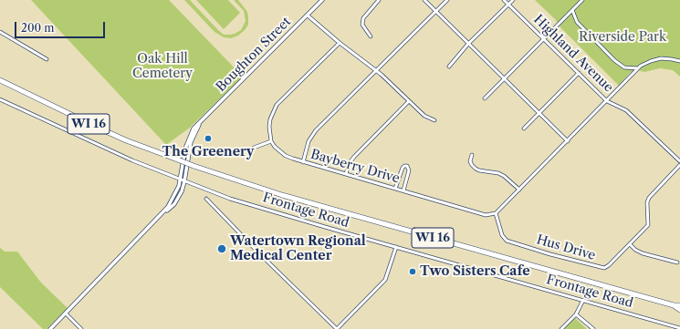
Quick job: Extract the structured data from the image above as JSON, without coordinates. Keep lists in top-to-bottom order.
{
  "streets": {
    "highway": ["WI 16"],
    "street": [
      "Highland Avenue",
      "Boughton Street",
      "Bayberry Drive",
      "Frontage Road",
      "Hus Drive"
    ]
  },
  "crossings": [
    ["Boughton Street", "Frontage Road"],
    ["Bayberry Drive", "Hus Drive"]
  ],
  "parks": ["Riverside Park", "Oak Hill Cemetery"],
  "places": ["The Greenery", "Watertown Regional Medical Center", "Two Sisters Cafe"],
  "scale_bar": "200 m"
}
